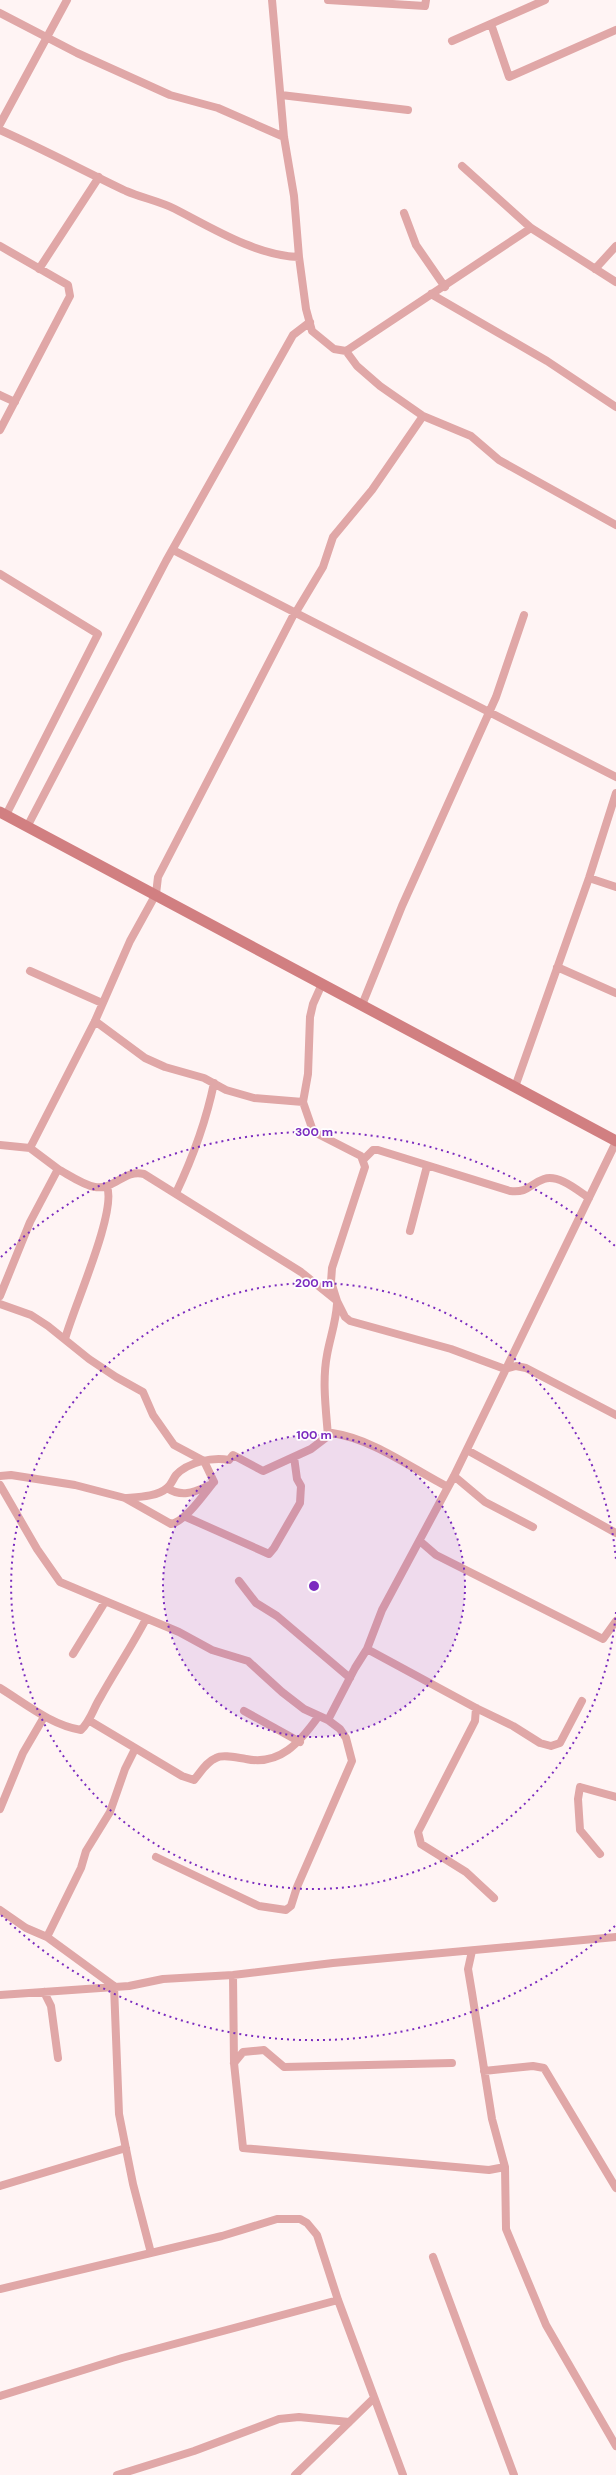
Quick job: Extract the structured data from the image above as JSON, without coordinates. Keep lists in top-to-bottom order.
{
  "rings": ["300 m", "200 m", "100 m"]
}
